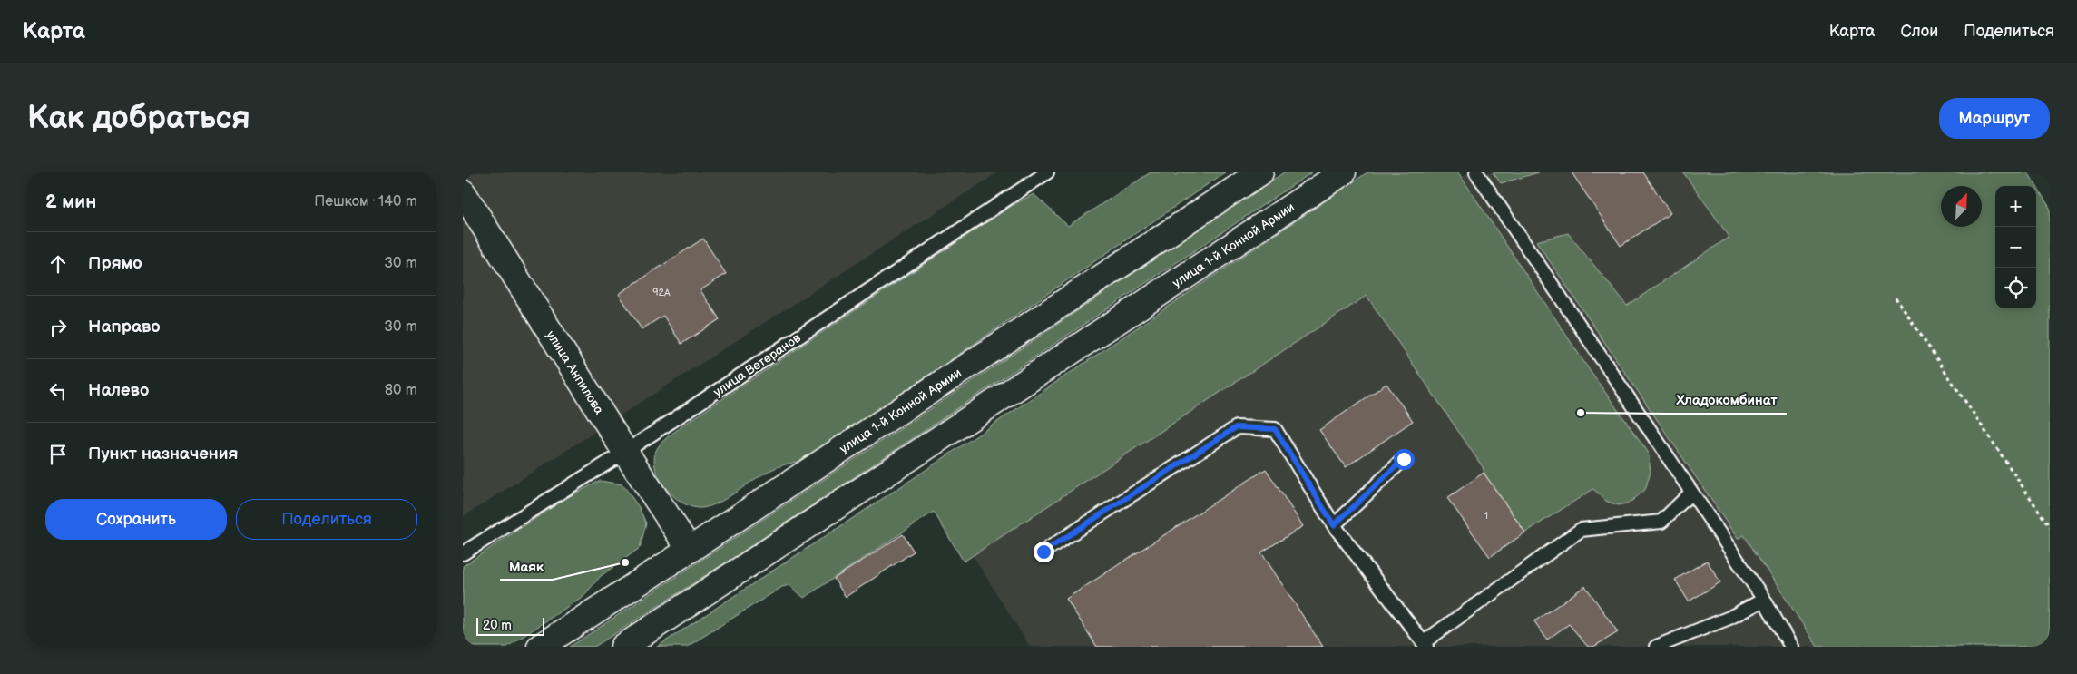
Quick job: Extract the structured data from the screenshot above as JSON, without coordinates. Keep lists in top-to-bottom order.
{
  "streets": {
    "main road": ["улица 1-й Конной Армии", "улица Анпилова"],
    "lane": ["улица Ветеранов"]
  },
  "crossings": [
    ["улица 1-й Конной Армии", "улица Анпилова"],
    ["улица Ветеранов", "улица Анпилова"]
  ],
  "places": ["Хладокомбинат", "Маяк"],
  "house_numbers": ["92А", "1"],
  "scale_bar": "20 m",
  "north": "top right",
  "page": {
    "header": "Карта",
    "nav": ["Карта", "Слои", "Поделиться"],
    "buttons": [
      "Маршрут",
      ["Сохранить", "Поделиться"]
    ],
    "title": "Как добраться",
    "heading": ["2 мин", "Пешком · 140 m"],
    "map_buttons": ["+", "−"],
    "list": [
      ["Прямо", "30 m"],
      ["Направо", "30 m"],
      ["Налево", "80 m"],
      "Пункт назначения"
    ],
    "scale": "20 m"
  }
}
